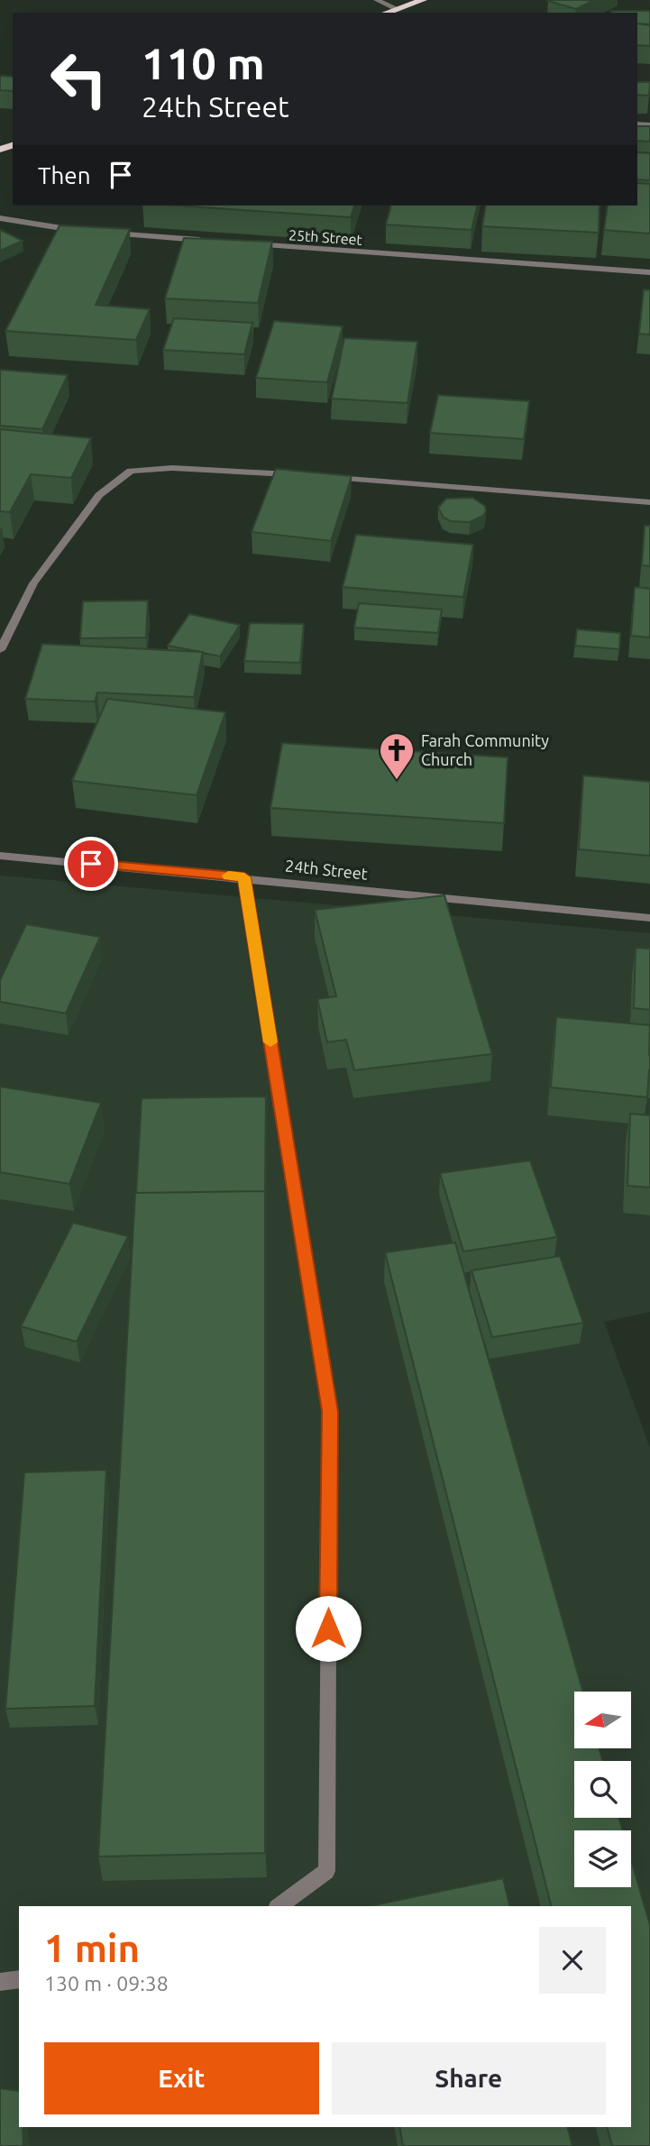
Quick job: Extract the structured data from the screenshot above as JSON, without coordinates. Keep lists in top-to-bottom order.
{
  "streets": {
    "street": ["25th Street", "24th Street"]
  },
  "places": {
    "church": ["Farah Community Church"]
  },
  "north": "left",
  "page": {
    "turn": ["110 m", "24th Street"],
    "then": "Then",
    "heading": ["1 min", "130 m · 09:38"],
    "buttons": ["Exit", "Share"]
  }
}
